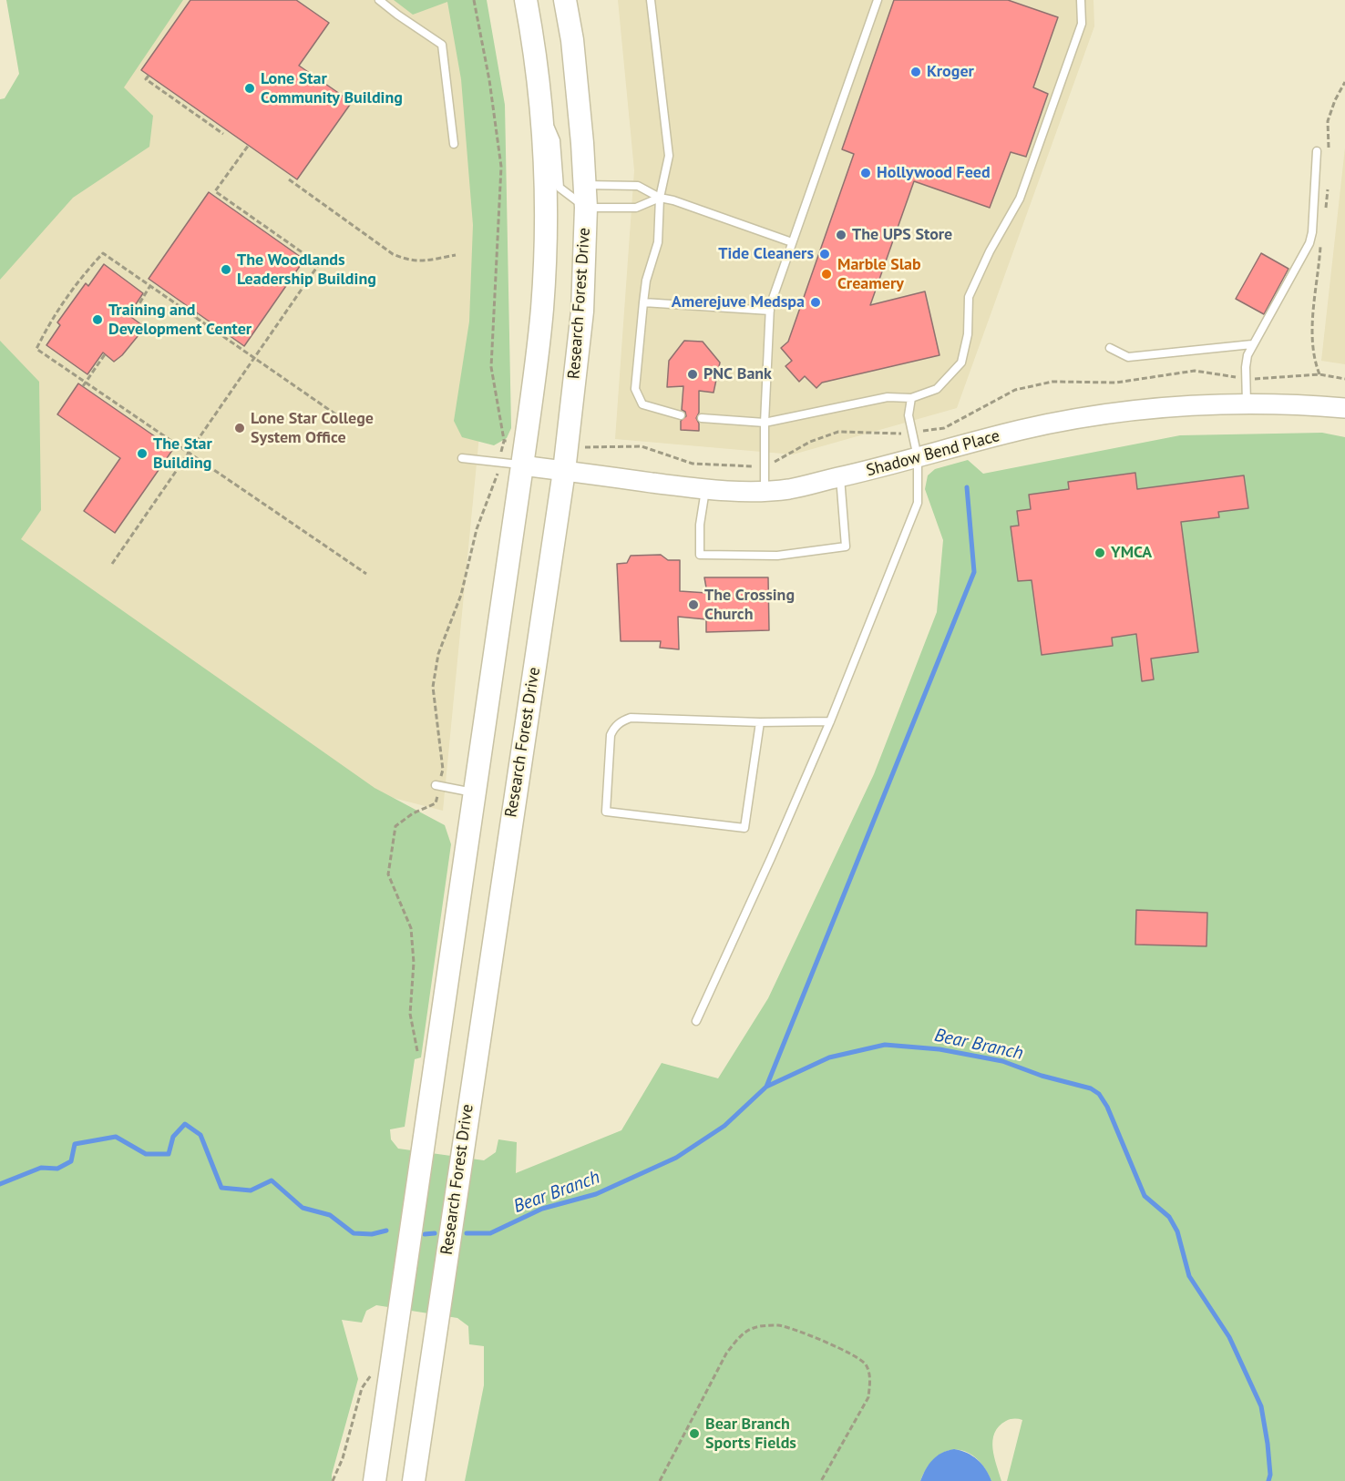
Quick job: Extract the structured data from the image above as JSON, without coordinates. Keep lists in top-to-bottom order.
{
  "streets": {
    "main road": ["Research Forest Drive"],
    "street": ["Shadow Bend Place"]
  },
  "crossings": [
    ["Research Forest Drive", "Shadow Bend Place"]
  ],
  "water": ["Bear Branch"],
  "places": [
    "Kroger",
    "Lone Star Community Building",
    "Hollywood Feed",
    "The UPS Store",
    "Tide Cleaners",
    "The Woodlands Leadership Building",
    "Marble Slab Creamery",
    "Amerejuve Medspa",
    "Training and Development Center",
    "PNC Bank",
    "Lone Star College System Office",
    "The Star Building",
    "YMCA",
    "The Crossing Church",
    "Bear Branch Sports Fields"
  ]
}
